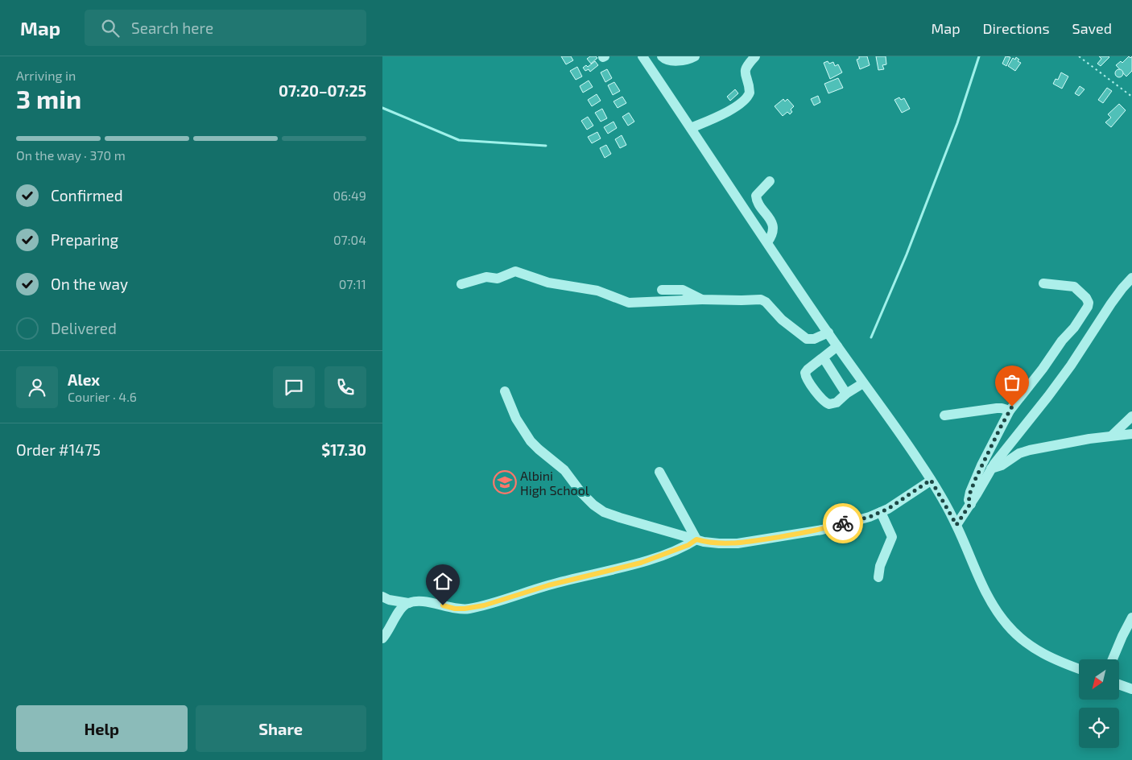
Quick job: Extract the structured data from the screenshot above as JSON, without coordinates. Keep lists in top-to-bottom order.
{
  "places": {
    "school or university": ["Albini High School"]
  },
  "north": "bottom left",
  "page": {
    "header": "Map",
    "search": "Search here",
    "nav": ["Map", "Directions", "Saved"],
    "heading": ["3 min", "Arriving in", "07:20–07:25"],
    "panel": [
      "Alex",
      "Courier · 4.6",
      "Order #1475",
      "$17.30"
    ],
    "bar": "On the way · 370 m",
    "list": [
      ["Confirmed", "06:49"],
      ["Preparing", "07:04"],
      ["On the way", "07:11"],
      "Delivered"
    ],
    "buttons": ["Help", "Share"]
  }
}
